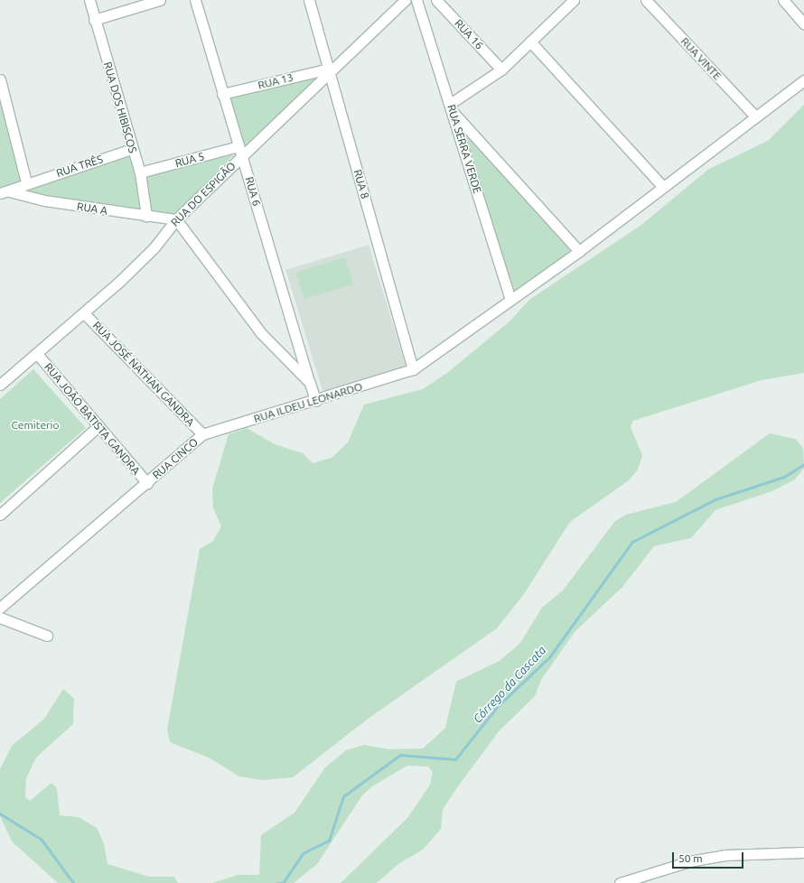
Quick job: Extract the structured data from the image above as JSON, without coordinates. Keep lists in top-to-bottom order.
{
  "streets": {
    "street": [
      "RUA 16",
      "RUA VINTE",
      "RUA 13",
      "RUA DOS HIBISCOS",
      "RUA SERRA VERDE",
      "RUA 5",
      "RUA TRÊS",
      "RUA 8",
      "RUA 6",
      "RUA DO ESPIGÃO",
      "RUA A",
      "RUA JOSÉ NATHAN GANDRA",
      "RUA ILDEU LEONARDO",
      "RUA JOÃO BATISTA GANDRA",
      "RUA CINCO"
    ]
  },
  "crossings": [
    ["RUA VINTE", "RUA ILDEU LEONARDO"],
    ["RUA 13", "RUA 8"],
    ["RUA 13", "RUA 6"],
    ["RUA 13", "RUA DO ESPIGÃO"],
    ["RUA DOS HIBISCOS", "RUA 5"],
    ["RUA DOS HIBISCOS", "RUA TRÊS"],
    ["RUA DOS HIBISCOS", "RUA A"],
    ["RUA SERRA VERDE", "RUA ILDEU LEONARDO"],
    ["RUA 5", "RUA 6"],
    ["RUA 5", "RUA DO ESPIGÃO"],
    ["RUA TRÊS", "RUA A"],
    ["RUA 8", "RUA DO ESPIGÃO"],
    ["RUA 8", "RUA ILDEU LEONARDO"],
    ["RUA 6", "RUA DO ESPIGÃO"],
    ["RUA DO ESPIGÃO", "RUA A"],
    ["RUA DO ESPIGÃO", "RUA JOSÉ NATHAN GANDRA"],
    ["RUA DO ESPIGÃO", "RUA JOÃO BATISTA GANDRA"],
    ["RUA JOSÉ NATHAN GANDRA", "RUA ILDEU LEONARDO"],
    ["RUA JOSÉ NATHAN GANDRA", "RUA CINCO"],
    ["RUA ILDEU LEONARDO", "RUA CINCO"],
    ["RUA JOÃO BATISTA GANDRA", "RUA CINCO"]
  ],
  "water": ["Córrego da Cascata"],
  "parks": ["Cemiterio"],
  "scale_bar": "50 m"
}
